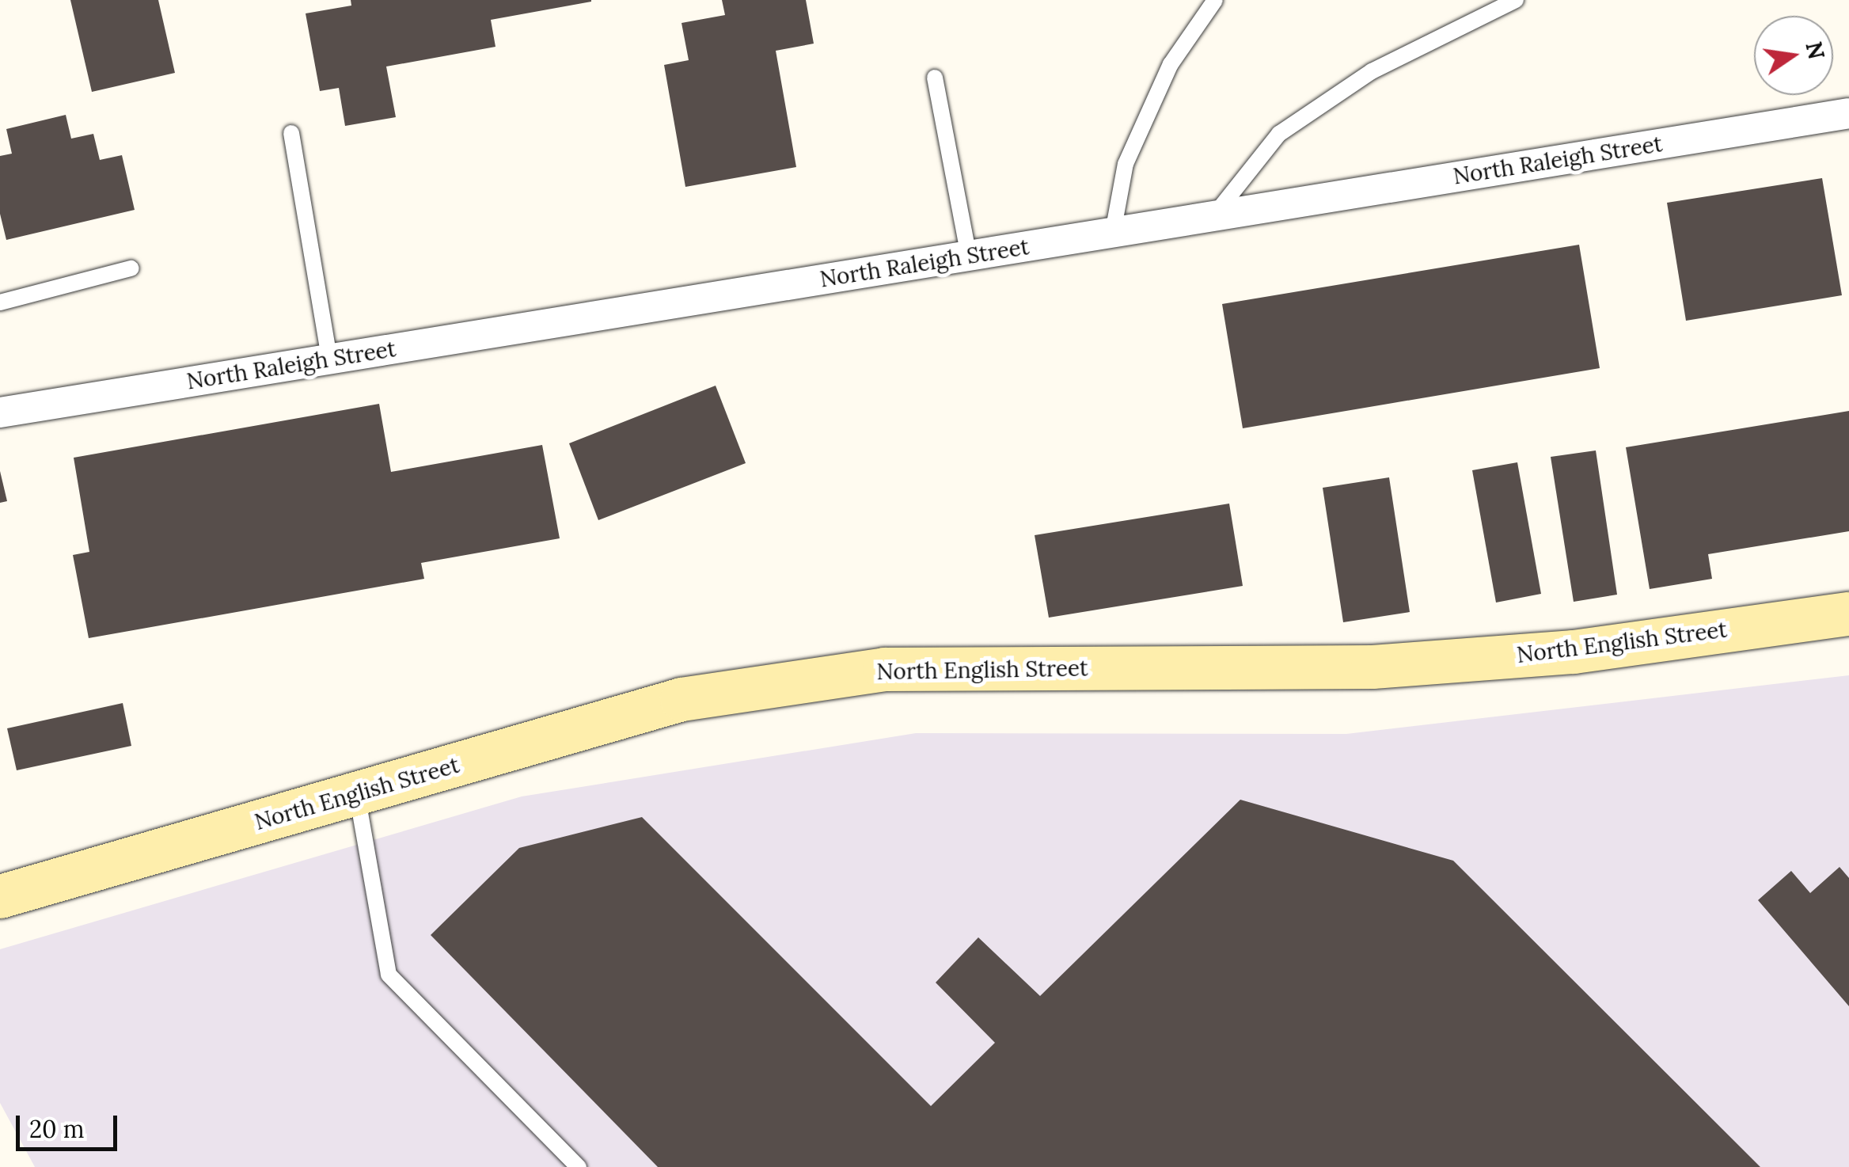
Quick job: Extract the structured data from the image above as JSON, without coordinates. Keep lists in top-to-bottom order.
{
  "streets": {
    "street": ["North Raleigh Street", "North English Street"]
  },
  "scale_bar": "20 m",
  "north": "right"
}
